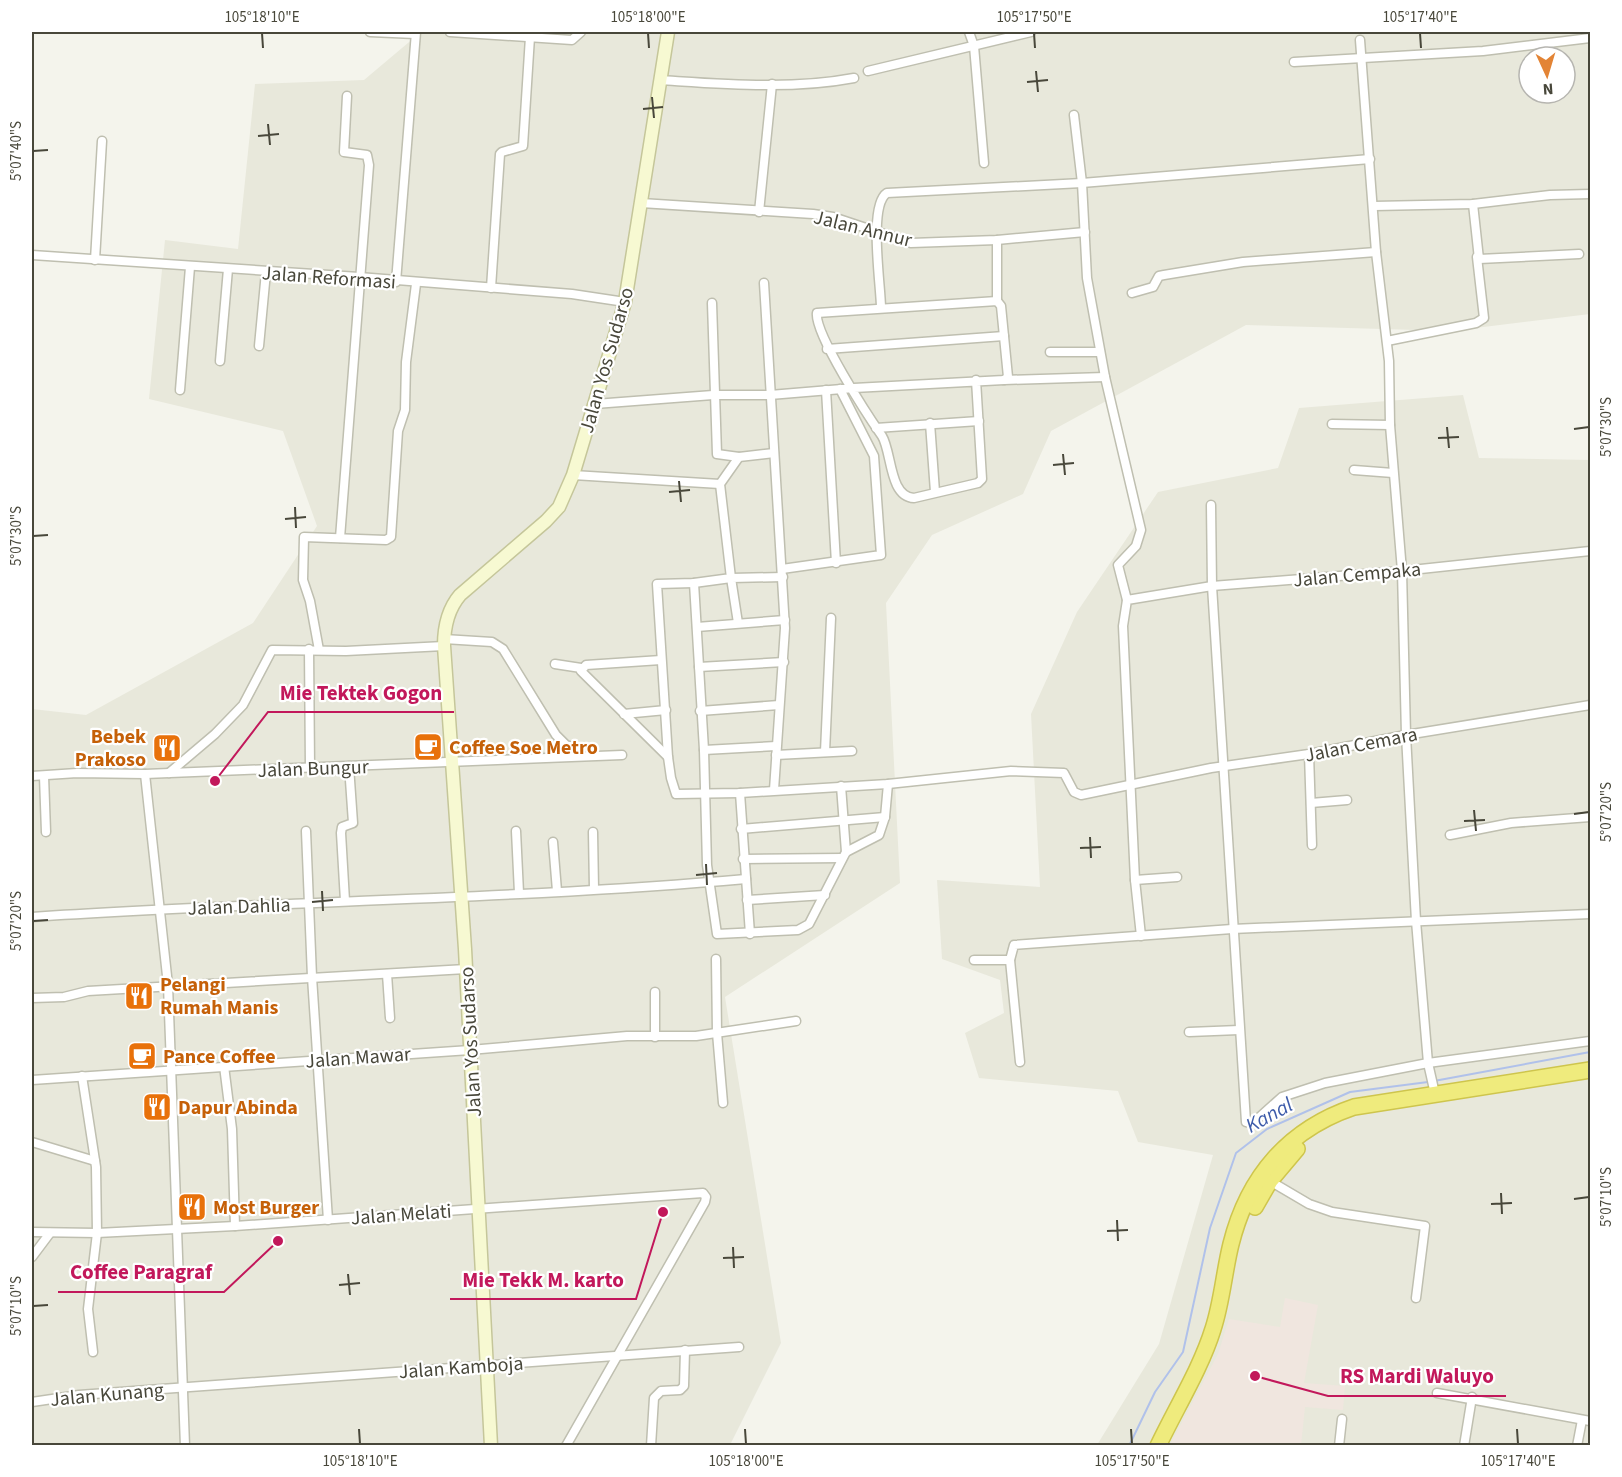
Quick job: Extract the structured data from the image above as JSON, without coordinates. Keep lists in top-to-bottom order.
{
  "streets": {
    "street": [
      "Jalan Annur",
      "Jalan Reformasi",
      "Jalan Yos Sudarso",
      "Jalan Cempaka",
      "Jalan Cemara",
      "Jalan Bungur",
      "Jalan Dahlia",
      "Jalan Mawar",
      "Jalan Melati",
      "Jalan Kamboja",
      "Jalan Kunang"
    ]
  },
  "crossings": [
    ["Jalan Annur", "Jalan Yos Sudarso"],
    ["Jalan Reformasi", "Jalan Yos Sudarso"],
    ["Jalan Yos Sudarso", "Jalan Bungur"],
    ["Jalan Yos Sudarso", "Jalan Dahlia"],
    ["Jalan Yos Sudarso", "Jalan Mawar"],
    ["Jalan Yos Sudarso", "Jalan Melati"],
    ["Jalan Yos Sudarso", "Jalan Kamboja"],
    ["Jalan Melati", "Jalan Kamboja"],
    ["Jalan Kamboja", "Jalan Kunang"]
  ],
  "water": ["Kanal"],
  "places": {
    "cafe": ["Coffee Soe Metro", "Pance Coffee"],
    "restaurant": [
      "Bebek Prakoso",
      "Pelangi Rumah Manis",
      "Dapur Abinda",
      "Most Burger"
    ],
    "other": [
      "Mie Tektek Gogon",
      "Mie Tekk M. karto",
      "Coffee Paragraf",
      "RS Mardi Waluyo"
    ]
  },
  "north": "bottom",
  "coordinates": [
    "105°18'10\"E",
    "105°18'00\"E",
    "105°17'50\"E",
    "105°17'40\"E",
    "5°07'40\"S",
    "5°07'30\"S",
    "5°07'20\"S",
    "5°07'10\"S"
  ]
}
